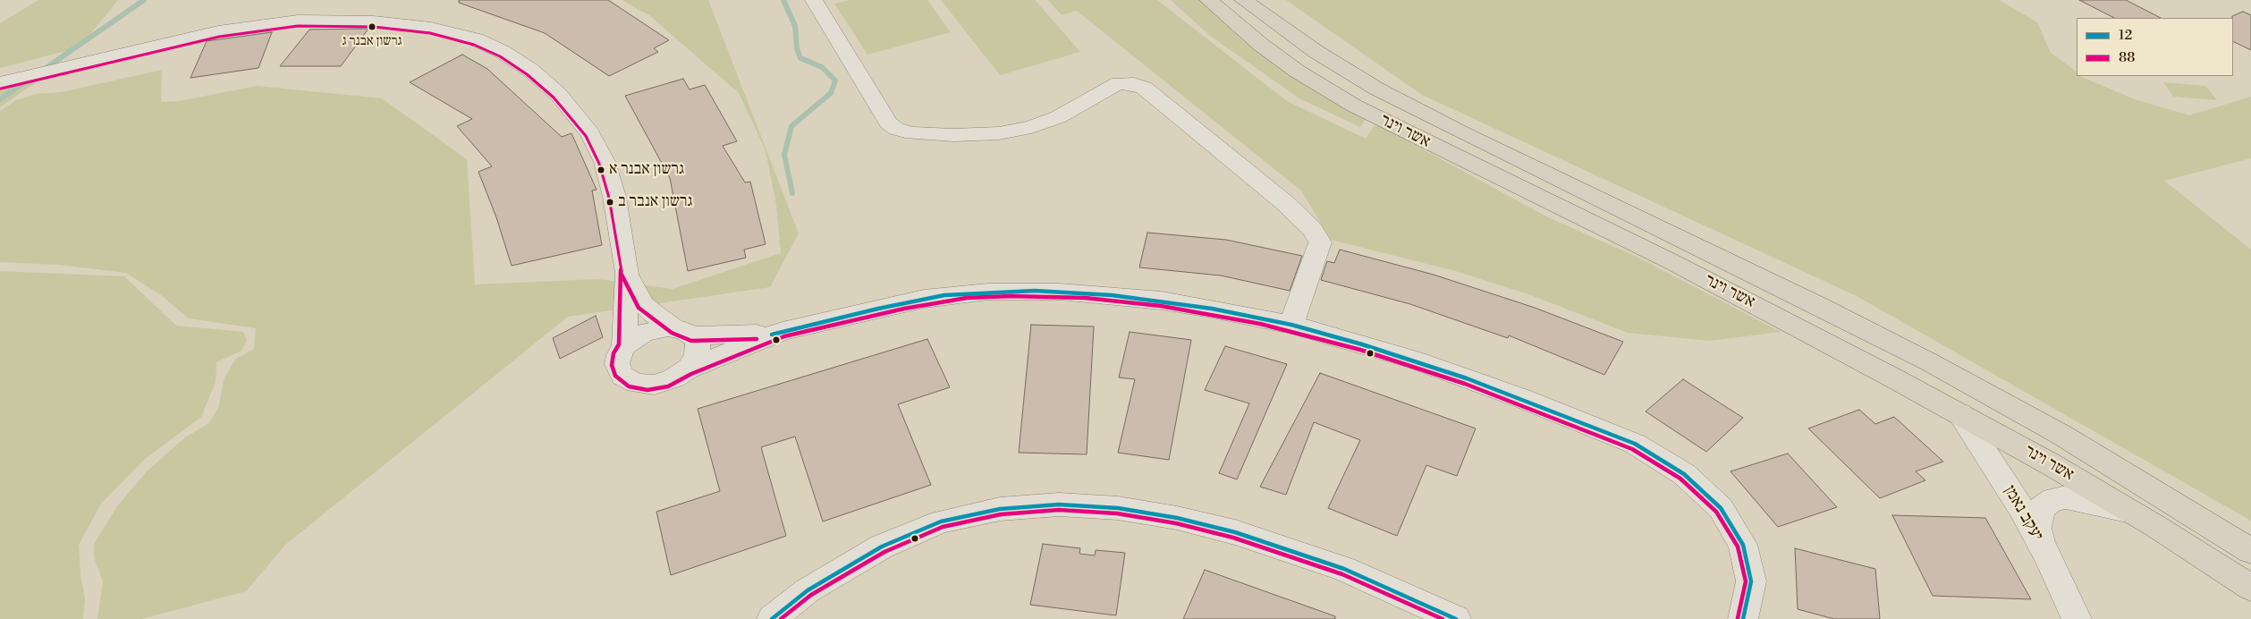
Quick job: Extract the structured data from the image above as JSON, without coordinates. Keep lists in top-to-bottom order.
{
  "streets": {
    "main road": ["אשר וינר"],
    "street": ["יעקב נאמן"]
  },
  "crossings": [
    ["אשר וינר", "יעקב נאמן"]
  ],
  "places": ["גרשון אבנר ג", "גרשון אבנר א", "גרשון אנבר ב"],
  "lines": ["transit line 88", "transit line 12"],
  "legend": ["12", "88"]
}
